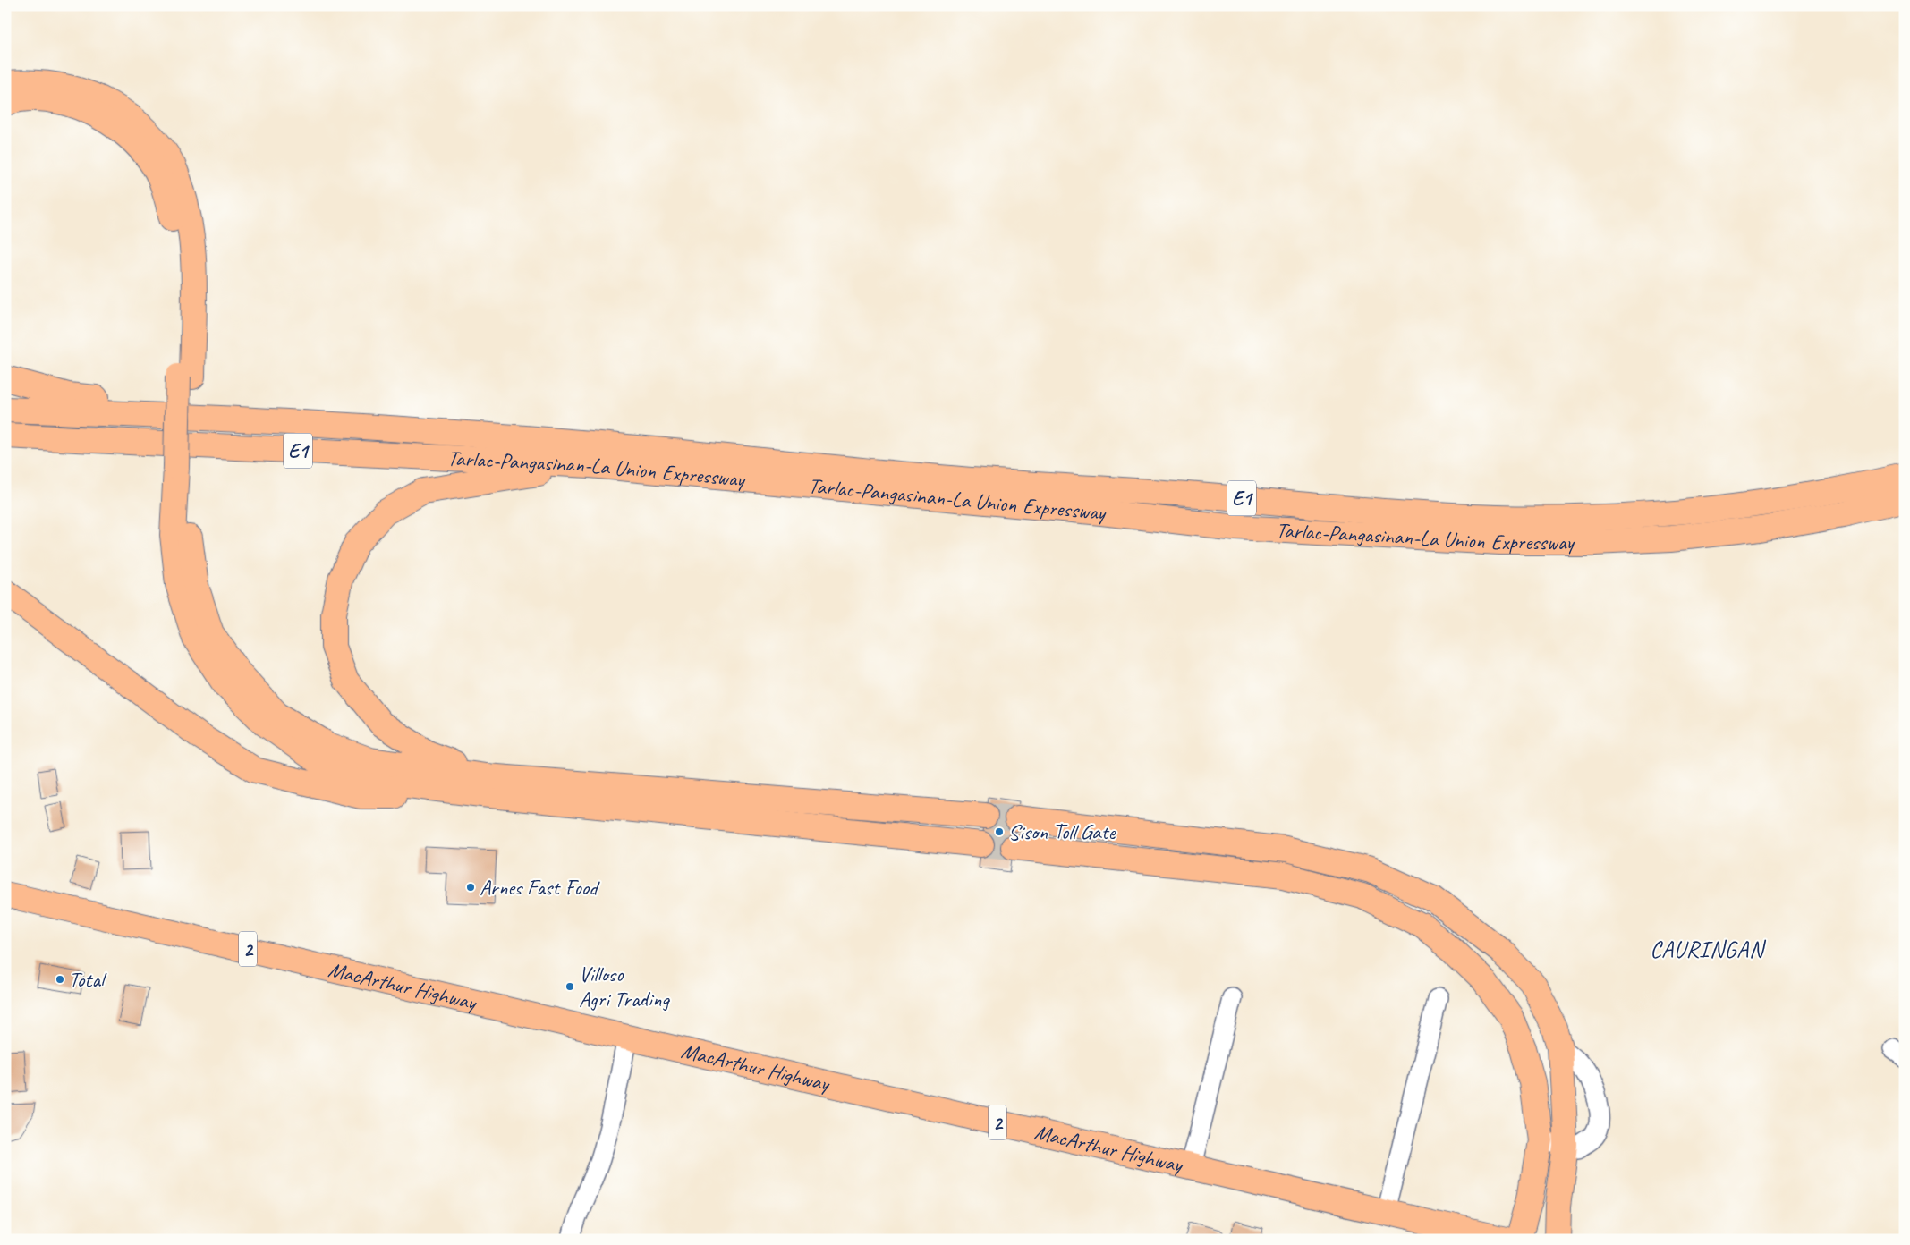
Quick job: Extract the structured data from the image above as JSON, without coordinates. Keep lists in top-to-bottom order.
{
  "streets": {
    "highway": [
      "E1",
      "Tarlac-Pangasinan-La Union Expressway",
      "2",
      "MacArthur Highway"
    ]
  },
  "districts": ["CAURINGAN"],
  "places": [
    "Sison Toll Gate",
    "Arnes Fast Food",
    "Total",
    "Villoso Agri Trading"
  ]
}
